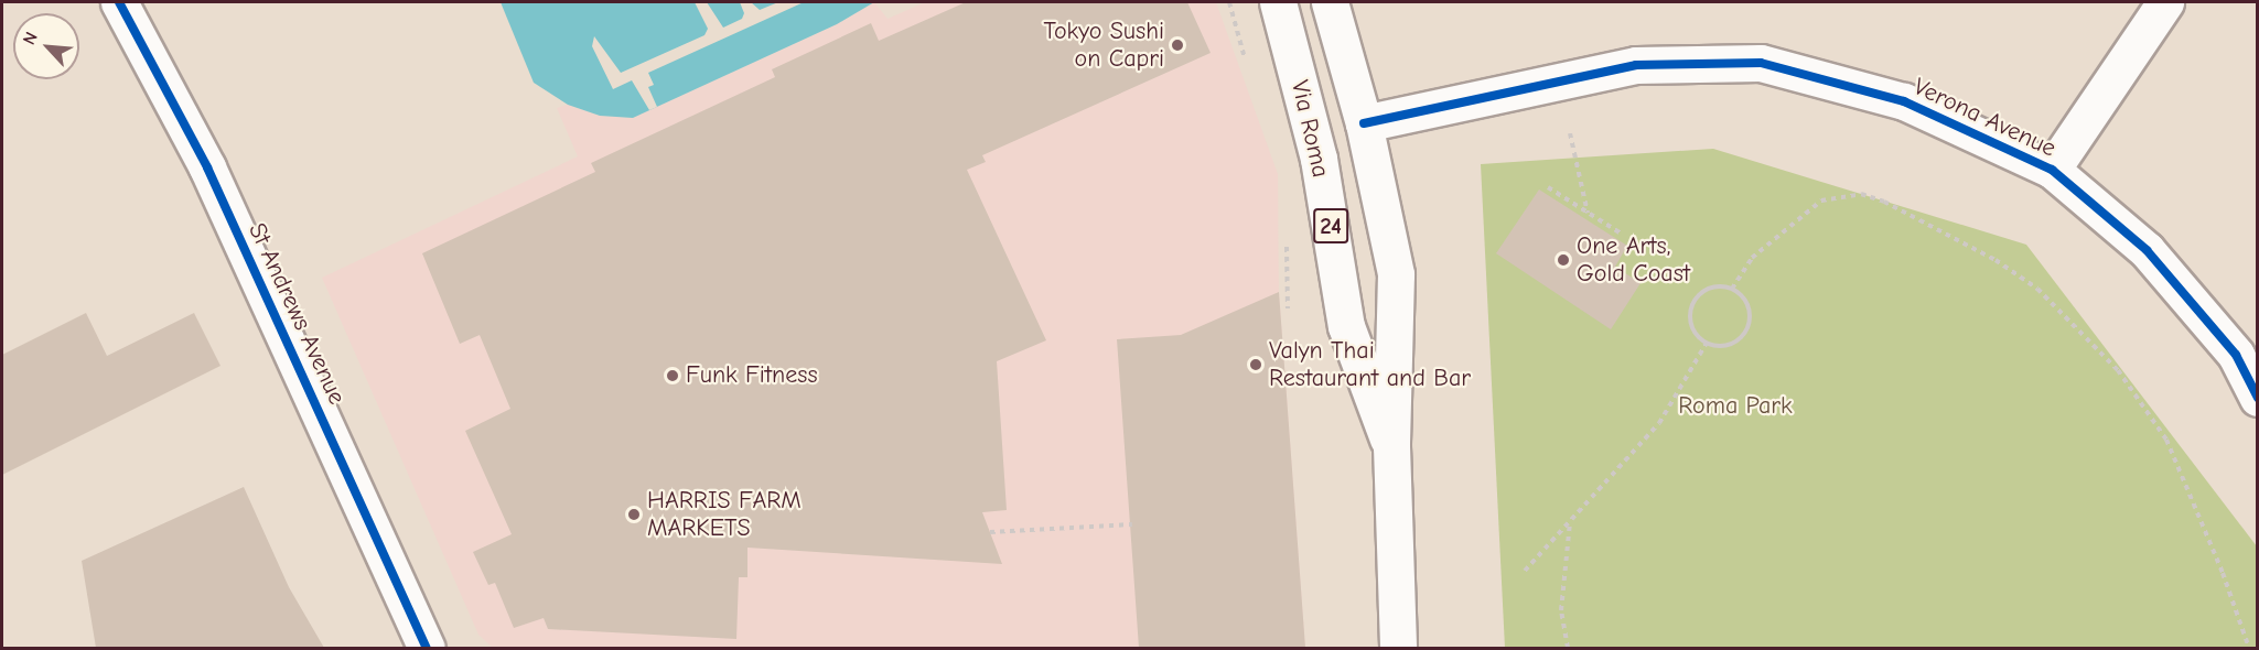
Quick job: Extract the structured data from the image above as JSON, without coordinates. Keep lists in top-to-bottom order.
{
  "streets": {
    "street": [
      "Verona Avenue",
      "Via Roma",
      "24",
      "St Andrews Avenue"
    ]
  },
  "crossings": [
    ["Verona Avenue", "Via Roma"]
  ],
  "parks": ["Roma Park"],
  "places": [
    "Tokyo Sushi on Capri",
    "One Arts, Gold Coast",
    "Valyn Thai Restaurant and Bar",
    "Funk Fitness",
    "HARRIS FARM MARKETS"
  ],
  "north": "top left"
}
